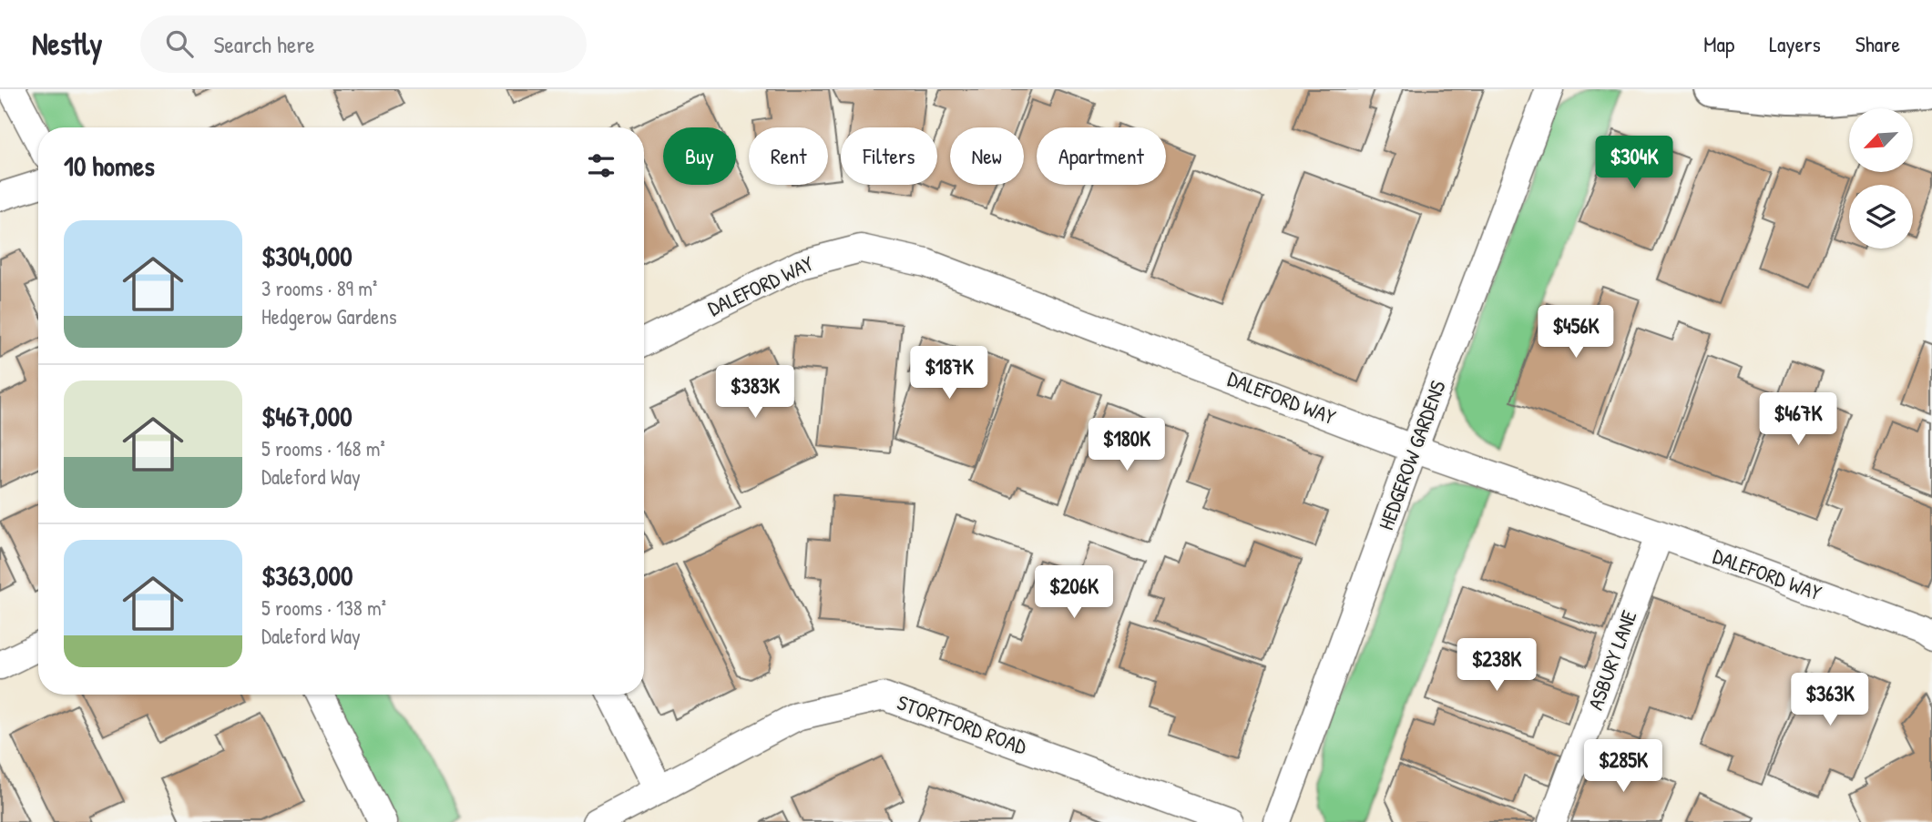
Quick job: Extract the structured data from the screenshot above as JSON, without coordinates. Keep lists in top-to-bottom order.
{
  "streets": {
    "street": [
      "DALEFORD WAY",
      "HEDGEROW GARDENS",
      "ASBURY LANE",
      "STORTFORD ROAD"
    ]
  },
  "crossings": [
    ["DALEFORD WAY", "HEDGEROW GARDENS"],
    ["DALEFORD WAY", "ASBURY LANE"]
  ],
  "north": "bottom left",
  "page": {
    "header": "Nestly",
    "search": "Search here",
    "nav": ["Map", "Layers", "Share"],
    "chip": [
      "Buy",
      "Rent",
      "Filters",
      "New",
      "Apartment"
    ],
    "heading": "10 homes",
    "price": [
      "$304K",
      "$456K",
      "$187K",
      "$383K",
      "$467K",
      "$180K",
      "$206K",
      "$238K",
      "$363K",
      "$285K"
    ],
    "list": [
      {
        "name": "$304,000",
        "note": "3 rooms · 89 m² · Hedgerow Gardens"
      },
      {
        "name": "$467,000",
        "note": "5 rooms · 168 m² · Daleford Way"
      },
      {
        "name": "$363,000",
        "note": "5 rooms · 138 m² · Daleford Way"
      }
    ]
  }
}
